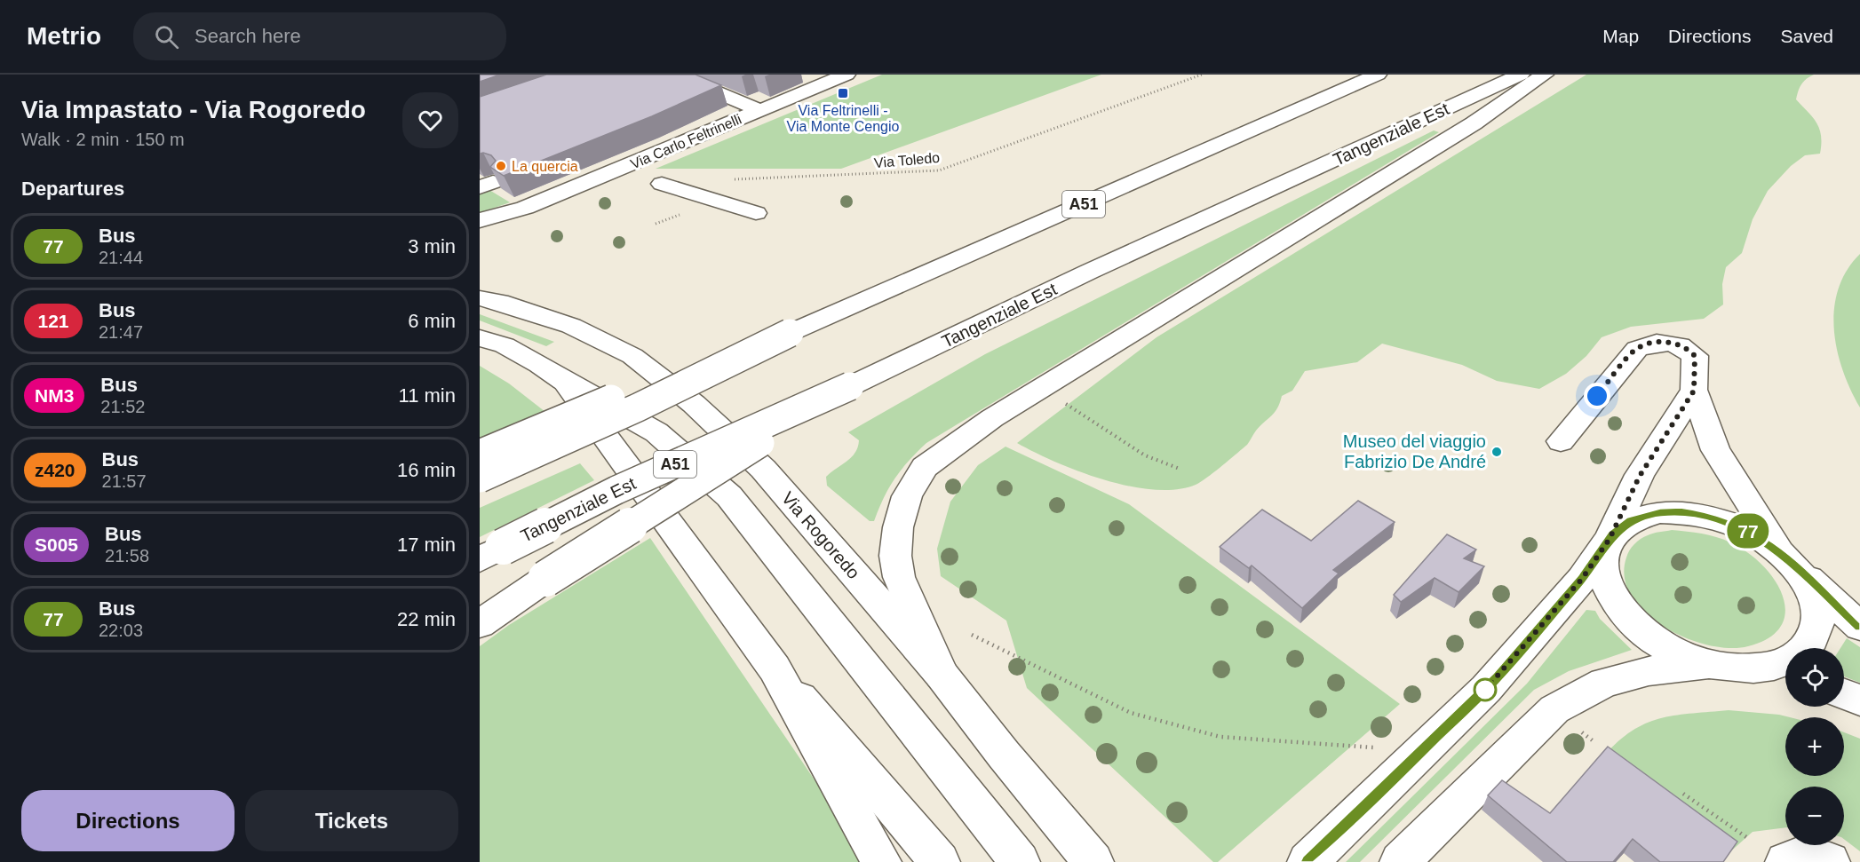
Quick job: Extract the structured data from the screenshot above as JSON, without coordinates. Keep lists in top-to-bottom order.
{
  "streets": {
    "main road": [
      "Tangenziale Est",
      "Via Carlo Feltrinelli",
      "A51",
      "Via Rogoredo"
    ],
    "path": ["Via Toledo"]
  },
  "places": {
    "transit": ["Via Feltrinelli - Via Monte Cengio"],
    "other": ["La quercia", "Museo del viaggio Fabrizio De André"]
  },
  "lines": ["bus line 77"],
  "page": {
    "header": "Metrio",
    "search": "Search here",
    "nav": ["Map", "Directions", "Saved"],
    "heading": [
      ["Via Impastato - Via Rogoredo", "Walk · 2 min · 150 m"],
      "Departures"
    ],
    "on_map": "77",
    "list": [
      {
        "mark": "77",
        "name": "Bus",
        "note": "21:44",
        "value": "3 min"
      },
      {
        "mark": "121",
        "name": "Bus",
        "note": "21:47",
        "value": "6 min"
      },
      {
        "mark": "NM3",
        "name": "Bus",
        "note": "21:52",
        "value": "11 min"
      },
      {
        "mark": "z420",
        "name": "Bus",
        "note": "21:57",
        "value": "16 min"
      },
      {
        "mark": "S005",
        "name": "Bus",
        "note": "21:58",
        "value": "17 min"
      },
      {
        "mark": "77",
        "name": "Bus",
        "note": "22:03",
        "value": "22 min"
      }
    ],
    "map_buttons": ["+", "−"],
    "buttons": ["Directions", "Tickets"]
  }
}
